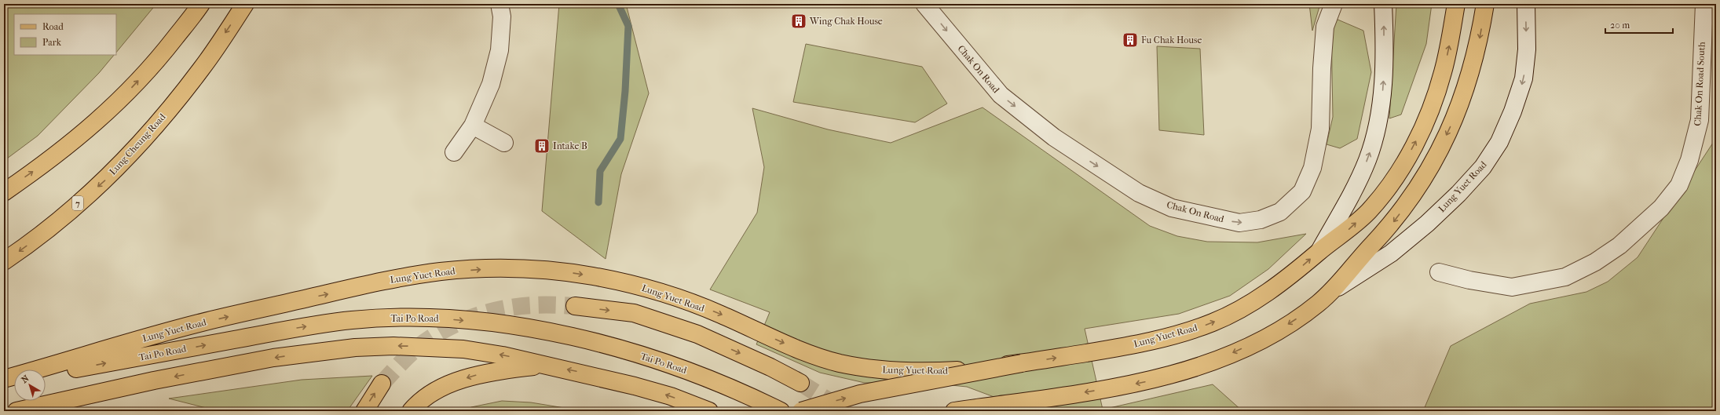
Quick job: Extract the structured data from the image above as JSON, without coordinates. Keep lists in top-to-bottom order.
{
  "streets": {
    "main road": [
      "Lung Cheung Road",
      "Lung Yuet Road",
      "7",
      "Tai Po Road"
    ],
    "street": ["Chak On Road", "Chak On Road South"]
  },
  "places": {
    "building": ["Wing Chak House", "Fu Chak House", "Intake B"]
  },
  "legend": ["Road", "Park"],
  "scale_bar": "20 m",
  "north": "top left"
}
